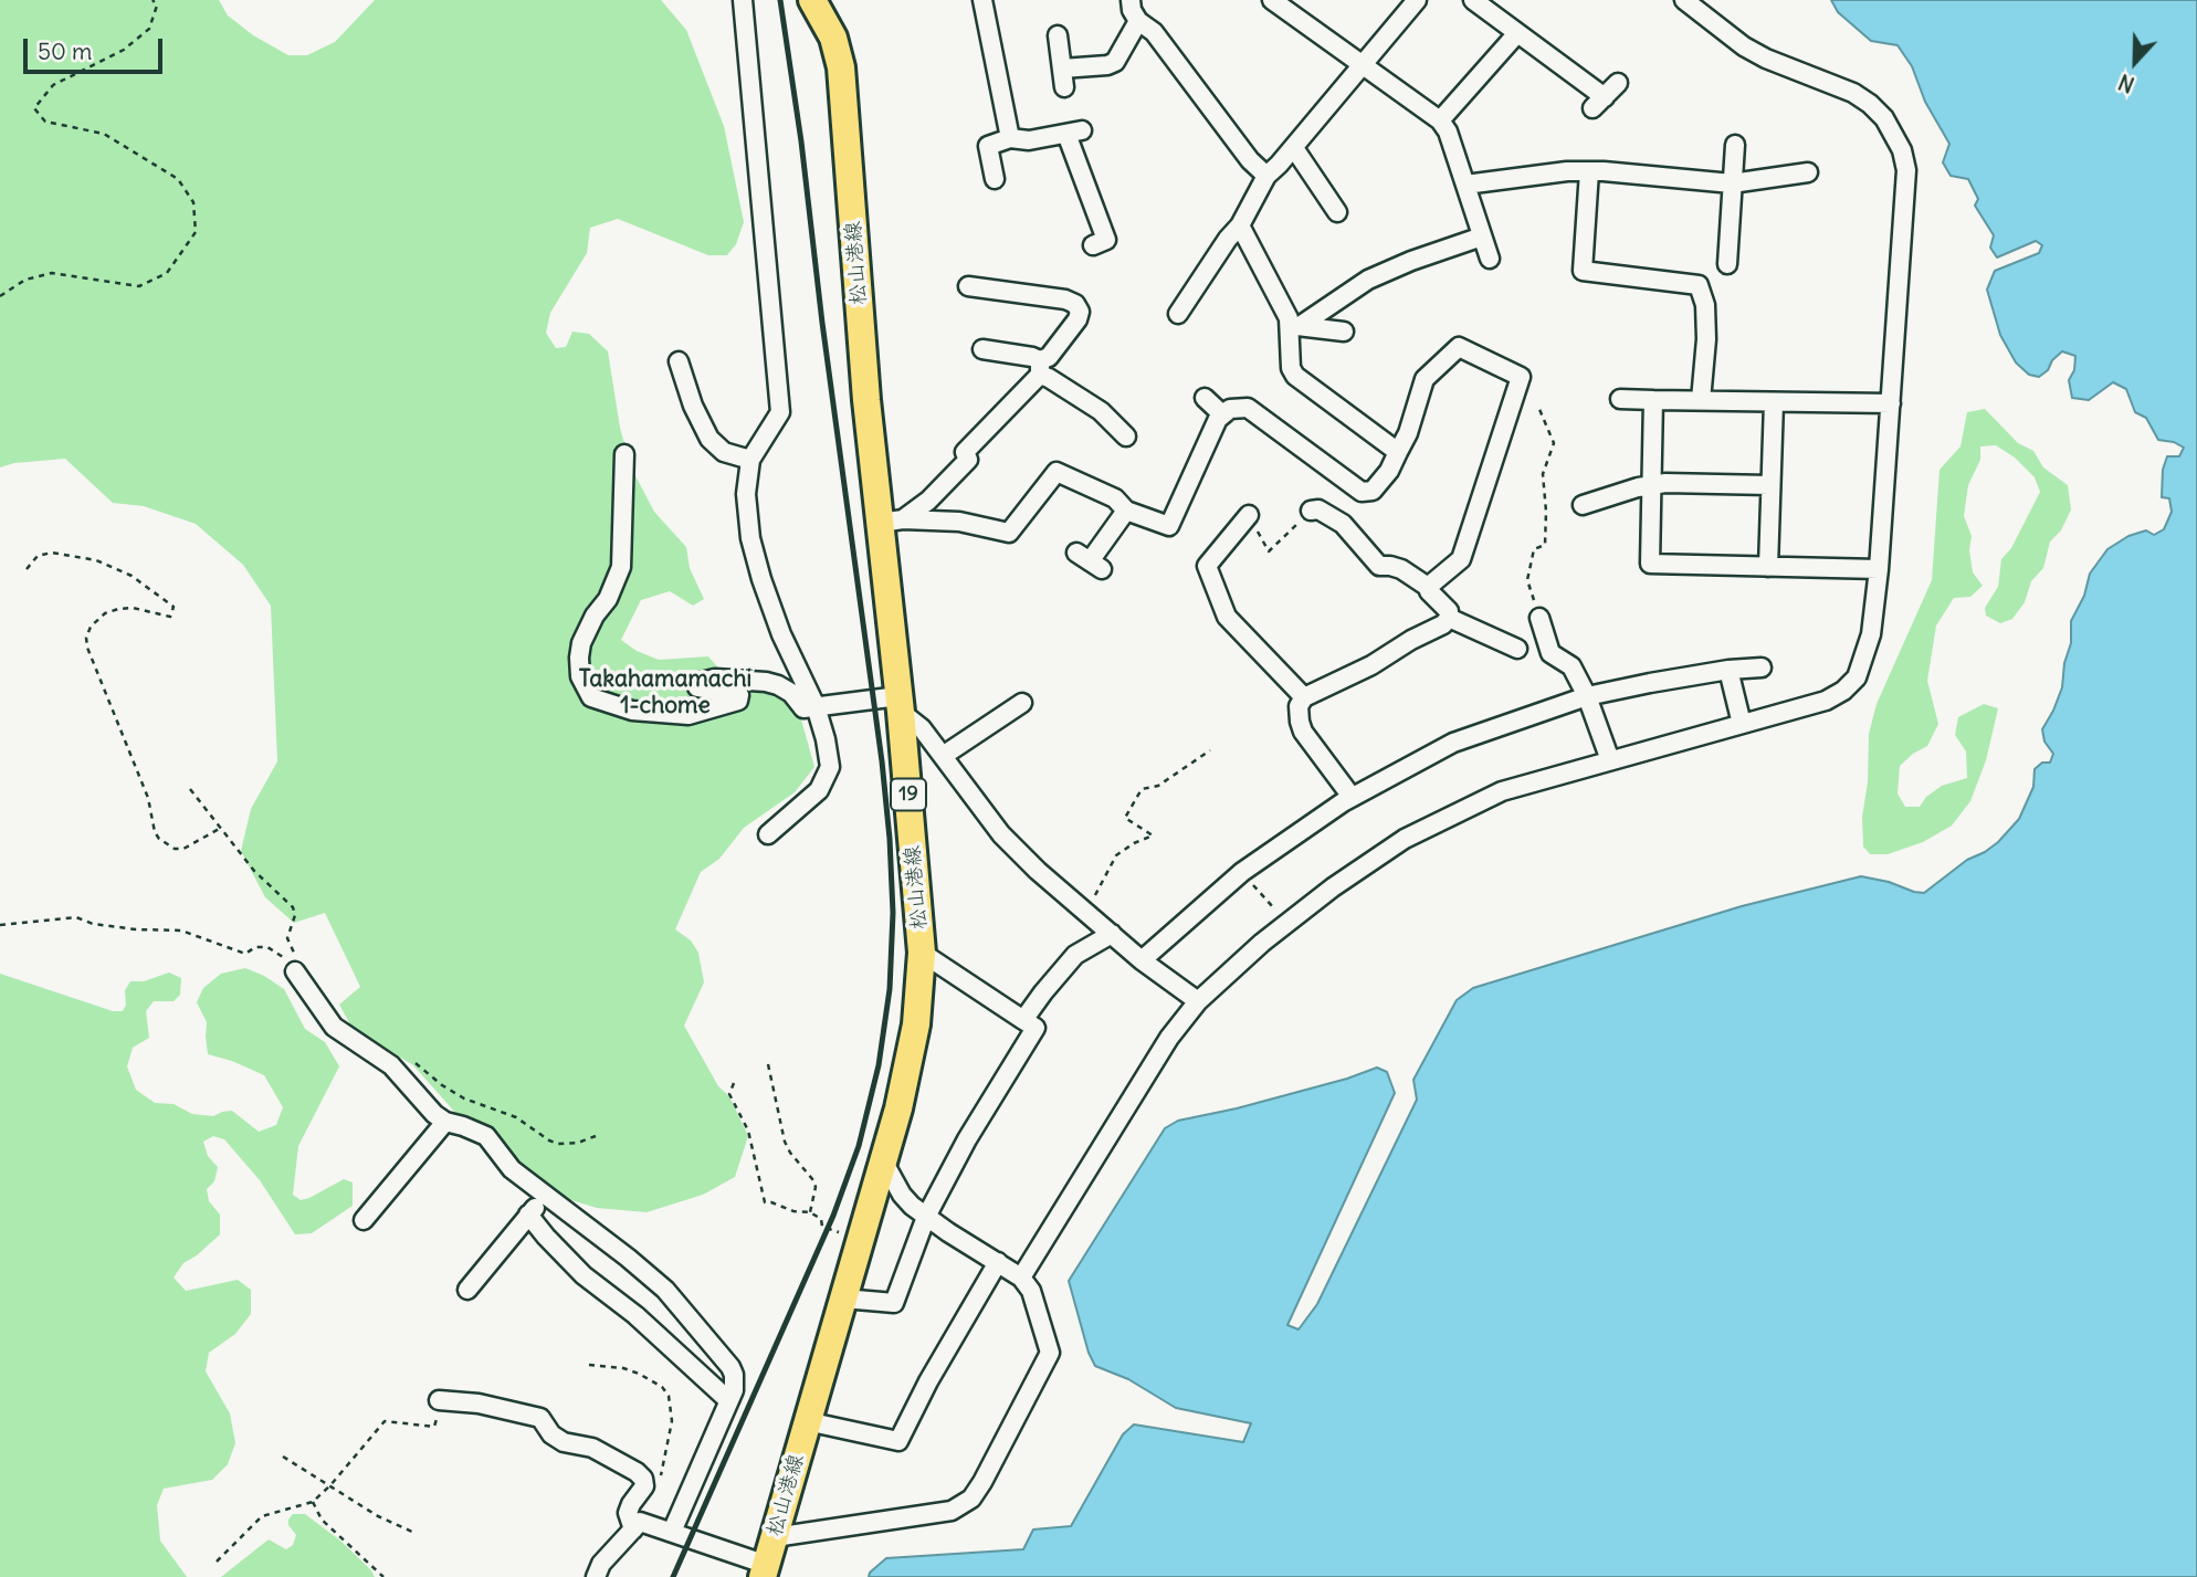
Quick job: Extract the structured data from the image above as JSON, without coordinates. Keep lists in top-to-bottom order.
{
  "streets": {
    "main road": ["松山港線", "19"]
  },
  "districts": ["Takahamamachi 1-chome"],
  "scale_bar": "50 m",
  "north": "bottom"
}
